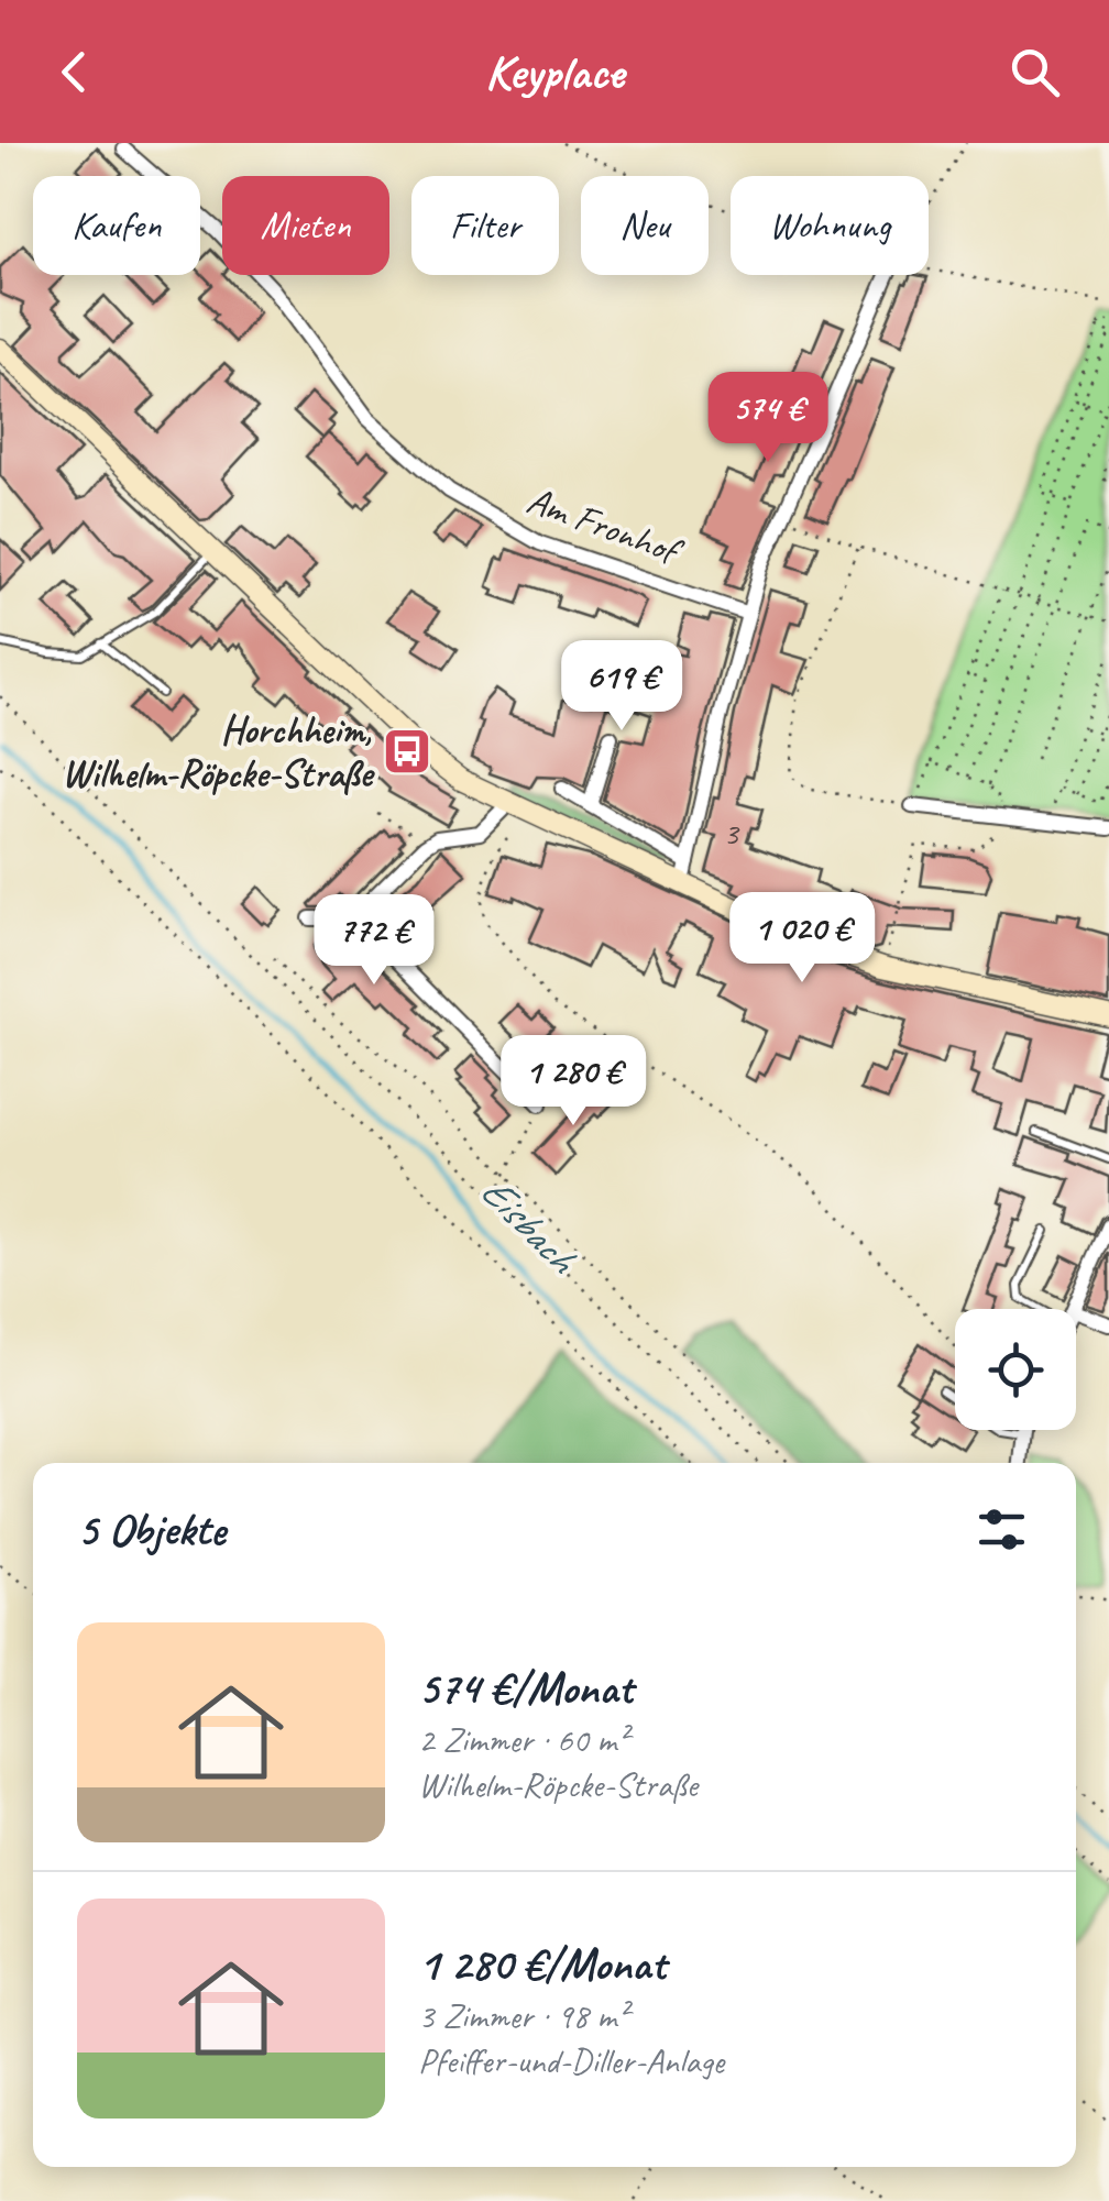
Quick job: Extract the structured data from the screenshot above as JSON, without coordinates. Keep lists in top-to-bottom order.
{
  "streets": {
    "street": ["Am Fronhof"]
  },
  "water": ["Eisbach"],
  "places": {
    "bus stop": ["Horchheim, Wilhelm-Röpcke-Straße"]
  },
  "house_numbers": ["3"],
  "page": {
    "header": "Keyplace",
    "chip": [
      "Kaufen",
      "Mieten",
      "Filter",
      "Neu",
      "Wohnung"
    ],
    "price": [
      "574 €",
      "619 €",
      "1 020 €",
      "772 €",
      "1 280 €"
    ],
    "heading": "5 Objekte",
    "list": [
      {
        "name": "574 €/Monat",
        "note": "2 Zimmer · 60 m² · Wilhelm-Röpcke-Straße"
      },
      {
        "name": "1 280 €/Monat",
        "note": "3 Zimmer · 98 m² · Pfeiffer-und-Diller-Anlage"
      }
    ]
  }
}
